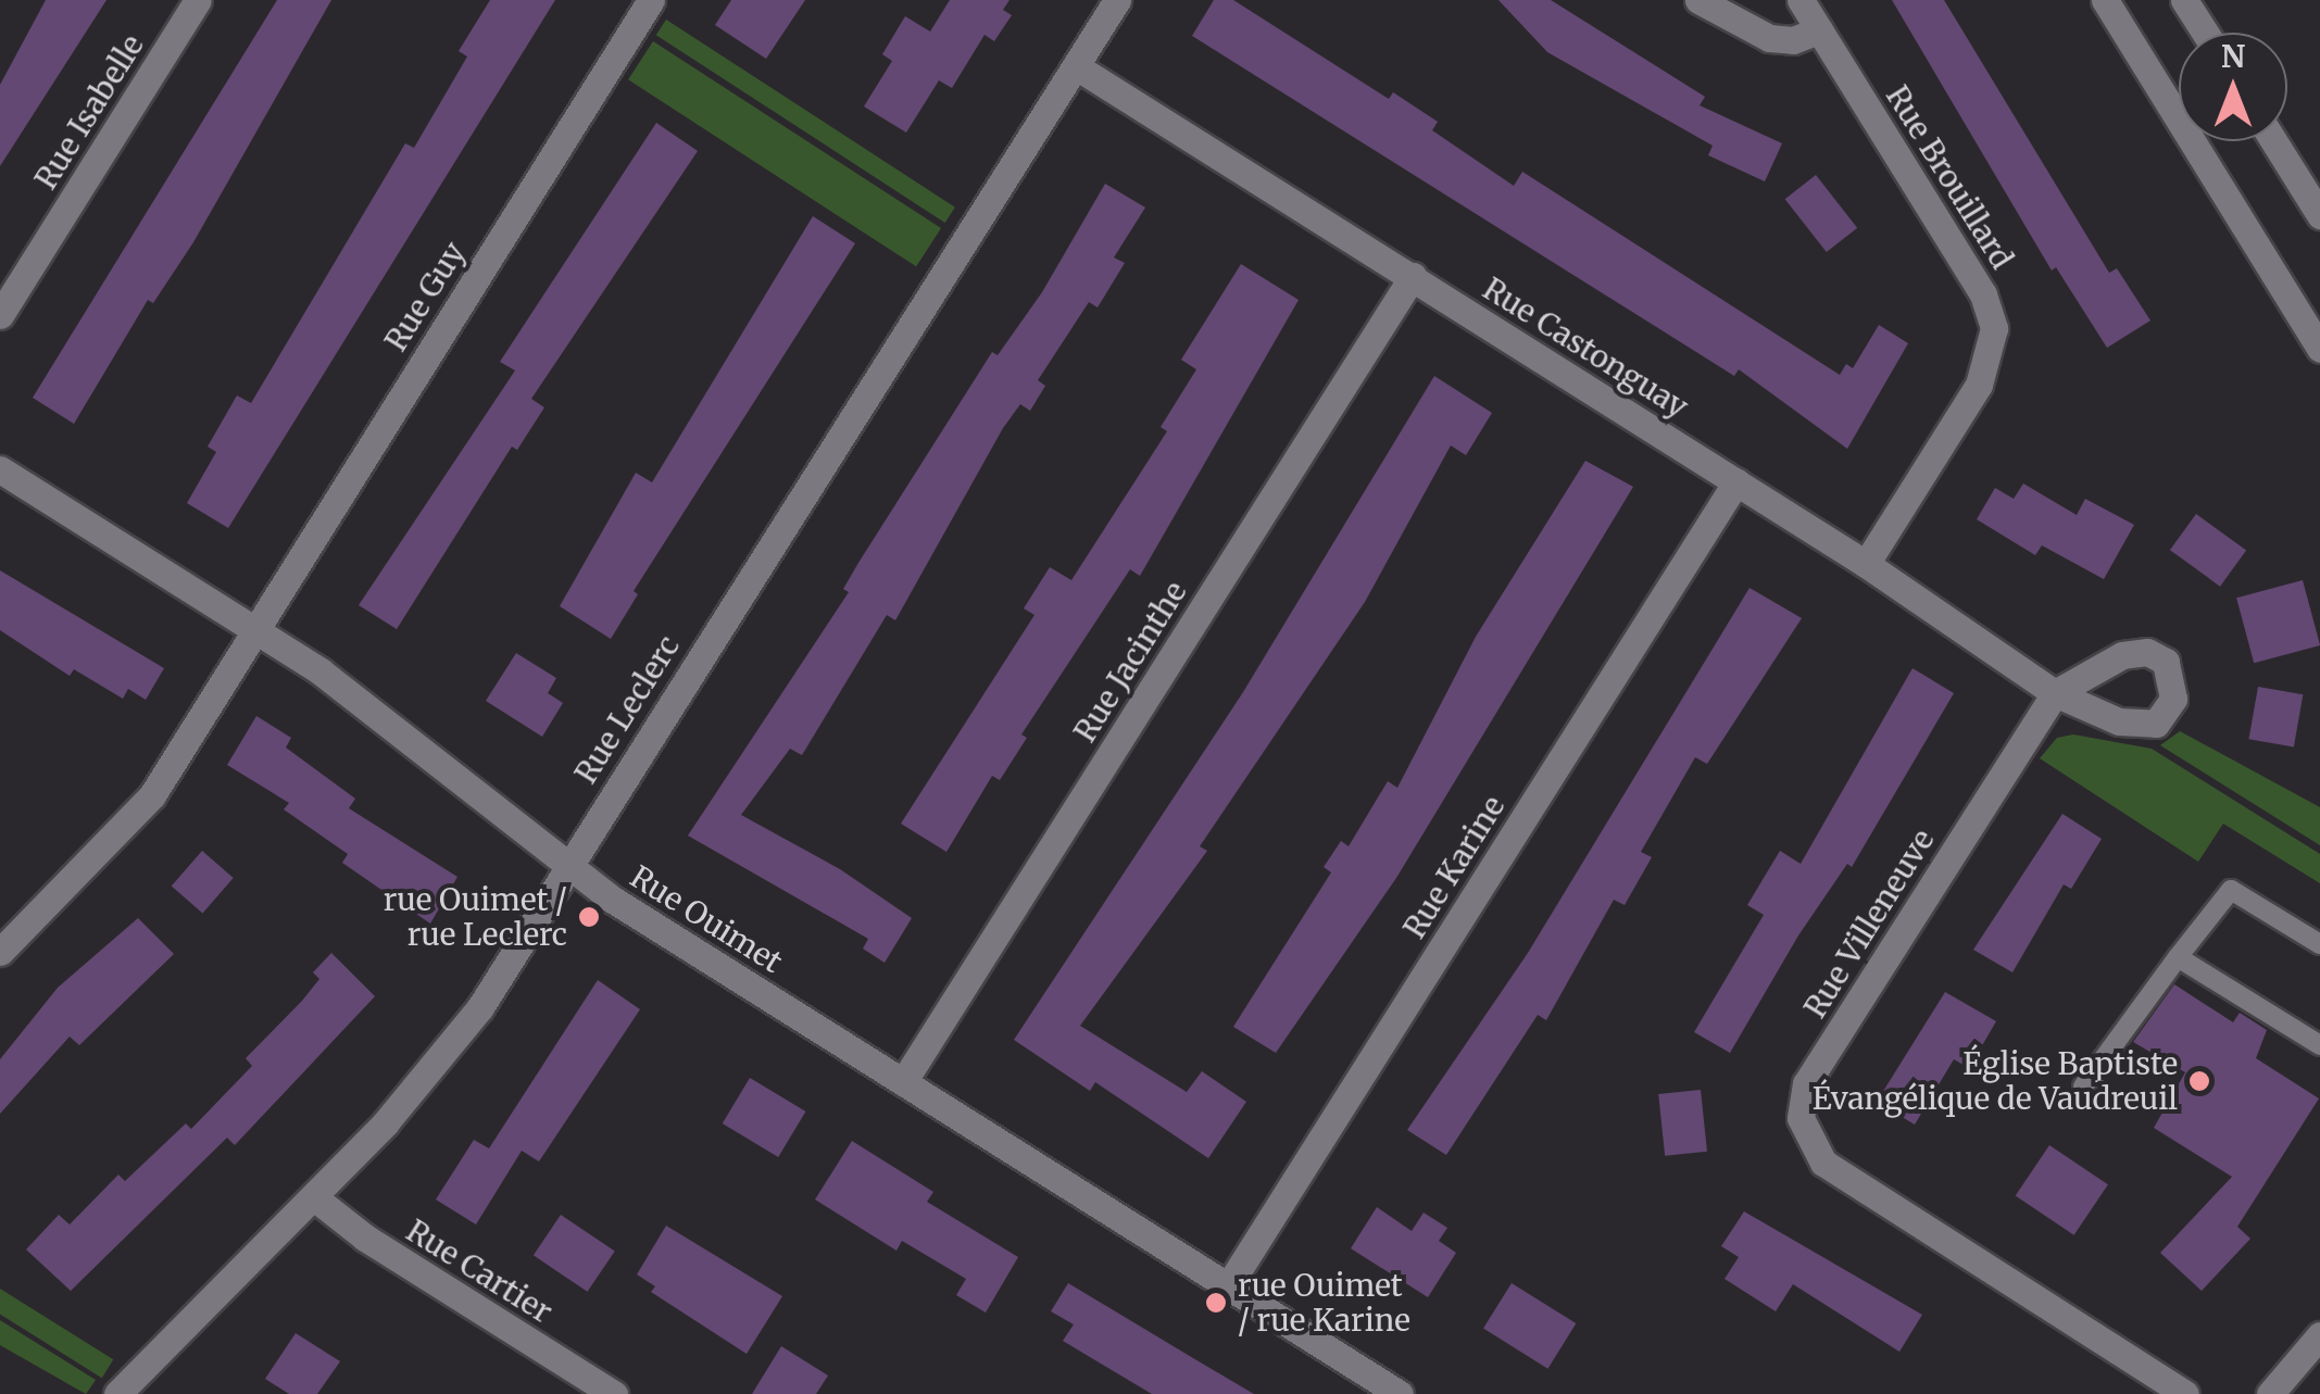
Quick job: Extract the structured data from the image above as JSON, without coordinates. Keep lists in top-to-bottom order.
{
  "streets": {
    "street": [
      "Rue Isabelle",
      "Rue Brouillard",
      "Rue Guy",
      "Rue Castonguay",
      "Rue Jacinthe",
      "Rue Leclerc",
      "Rue Karine",
      "Rue Ouimet",
      "Rue Villeneuve",
      "Rue Cartier"
    ]
  },
  "crossings": [
    ["Rue Brouillard", "Rue Castonguay"],
    ["Rue Guy", "Rue Ouimet"],
    ["Rue Castonguay", "Rue Jacinthe"],
    ["Rue Castonguay", "Rue Leclerc"],
    ["Rue Castonguay", "Rue Karine"],
    ["Rue Castonguay", "Rue Villeneuve"],
    ["Rue Jacinthe", "Rue Ouimet"],
    ["Rue Leclerc", "Rue Ouimet"],
    ["Rue Leclerc", "Rue Cartier"],
    ["Rue Karine", "Rue Ouimet"]
  ],
  "places": ["rue Ouimet / rue Leclerc", "Église Baptiste Évangélique de Vaudreuil", "rue Ouimet / rue Karine"],
  "north": "top"
}
